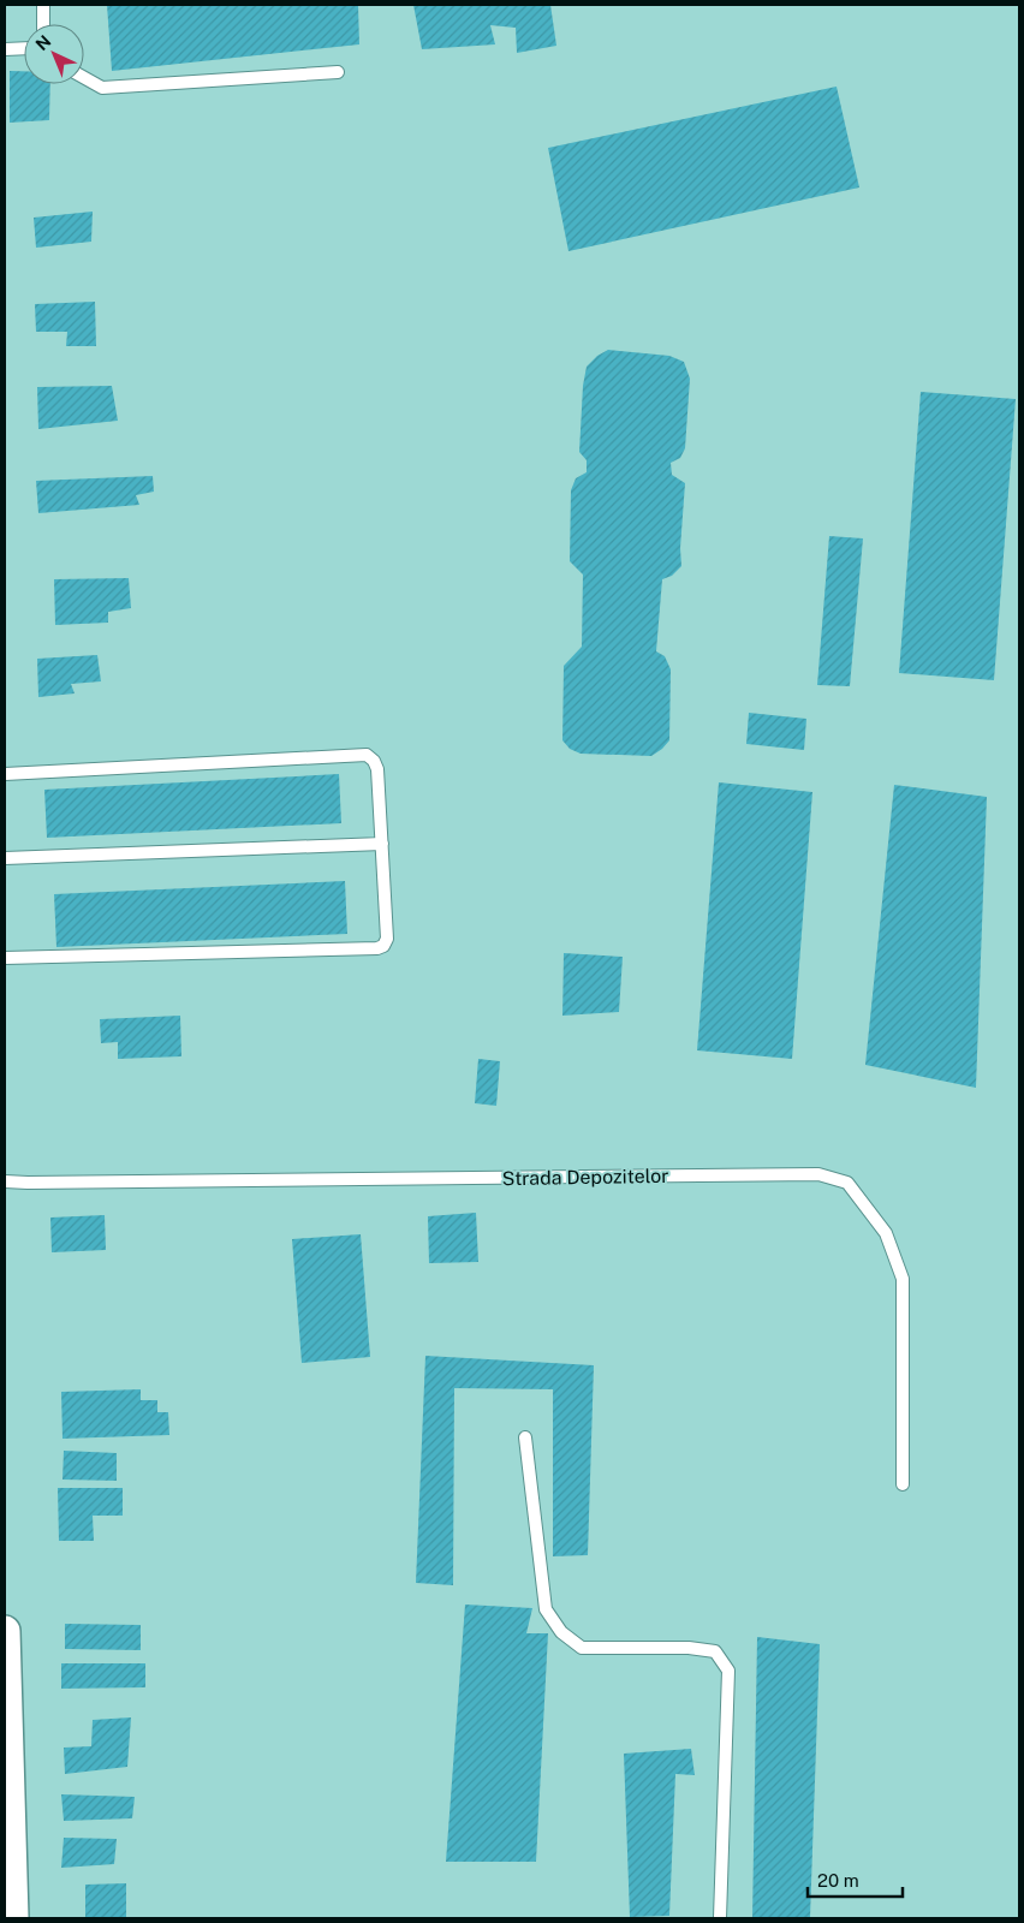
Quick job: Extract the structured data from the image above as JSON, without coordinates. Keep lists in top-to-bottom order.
{
  "streets": {
    "lane": ["Strada Depozitelor"]
  },
  "scale_bar": "20 m",
  "north": "top left"
}
